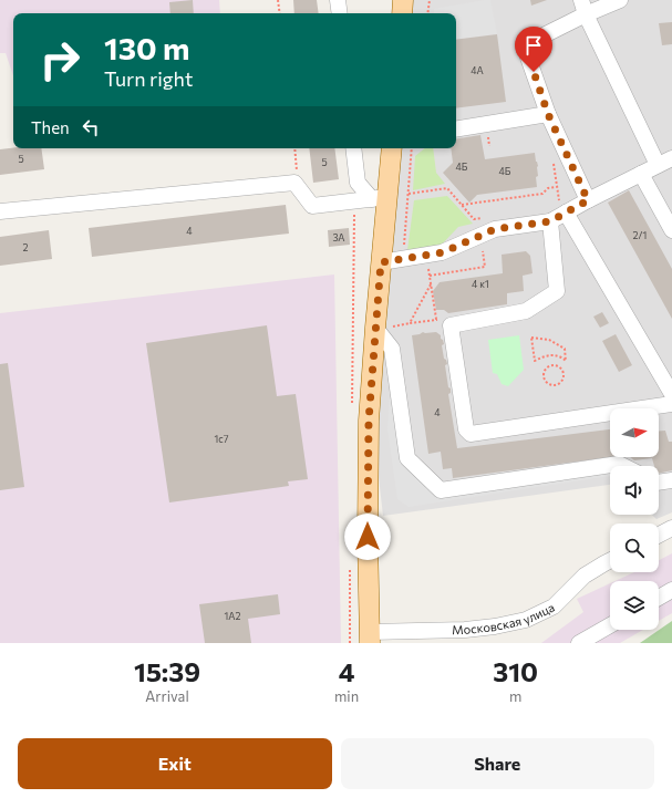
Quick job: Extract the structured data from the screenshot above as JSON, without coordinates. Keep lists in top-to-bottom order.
{
  "streets": {
    "street": ["Московская улица"]
  },
  "house_numbers": [
    "4А",
    "5",
    "5",
    "4Б",
    "4Б",
    "4",
    "2/1",
    "3А",
    "2",
    "4 к1",
    "4",
    "1с7",
    "1А2"
  ],
  "north": "right",
  "page": {
    "turn": ["130 m", "Turn right"],
    "then": "Then",
    "eta": [
      "15:39",
      "Arrival",
      "4",
      "min",
      "310",
      "m"
    ],
    "buttons": ["Exit", "Share"]
  }
}
